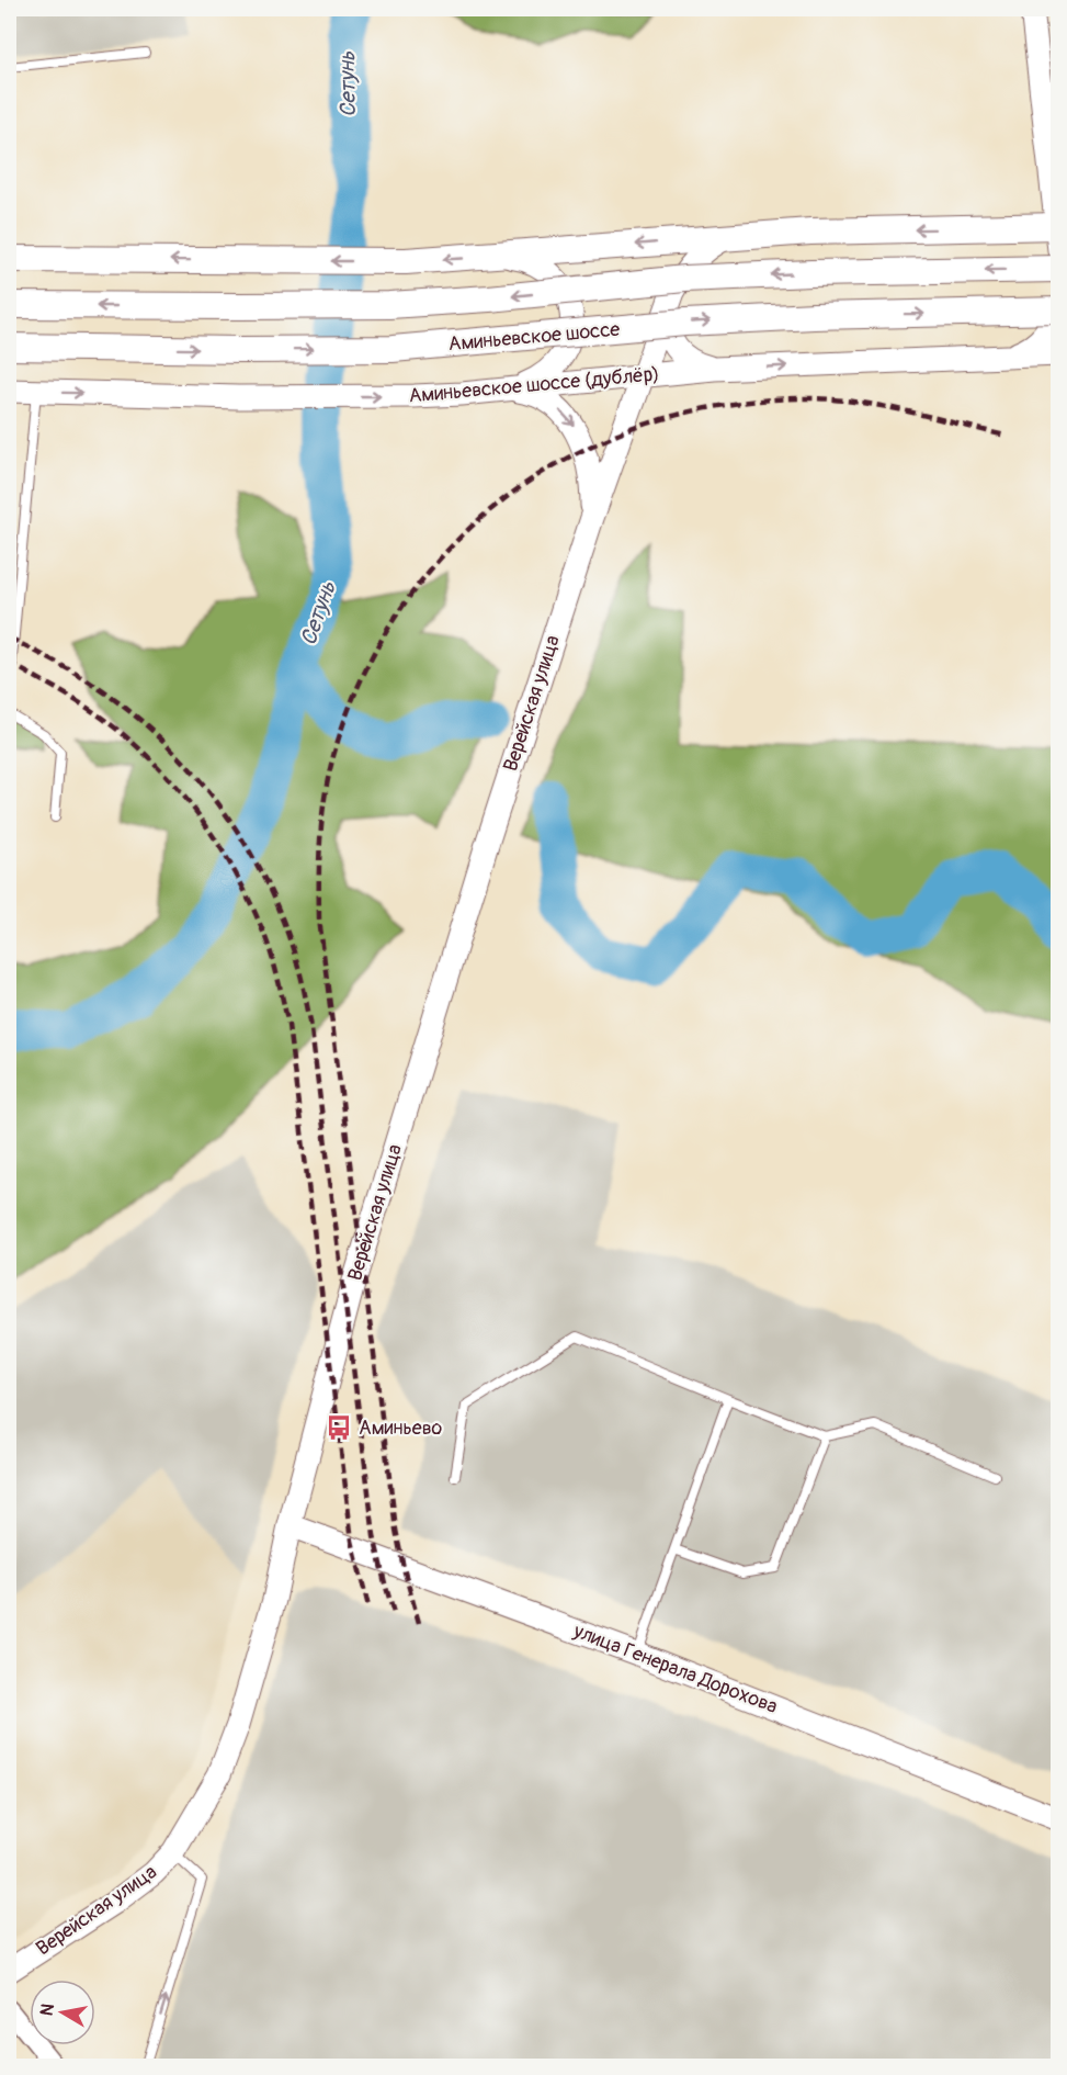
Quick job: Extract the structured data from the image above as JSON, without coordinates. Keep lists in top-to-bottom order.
{
  "streets": {
    "main road": ["Аминьевское шоссе"],
    "street": ["Аминьевское шоссе (дублёр)", "Верейская улица", "улица Генерала Дорохова"]
  },
  "crossings": [
    ["Аминьевское шоссе (дублёр)", "Верейская улица"],
    ["Верейская улица", "улица Генерала Дорохова"]
  ],
  "one_way": ["Аминьевское шоссе (дублёр)"],
  "water": ["Сетунь"],
  "places": {
    "bus stop": ["Аминьево"]
  },
  "north": "left"
}
